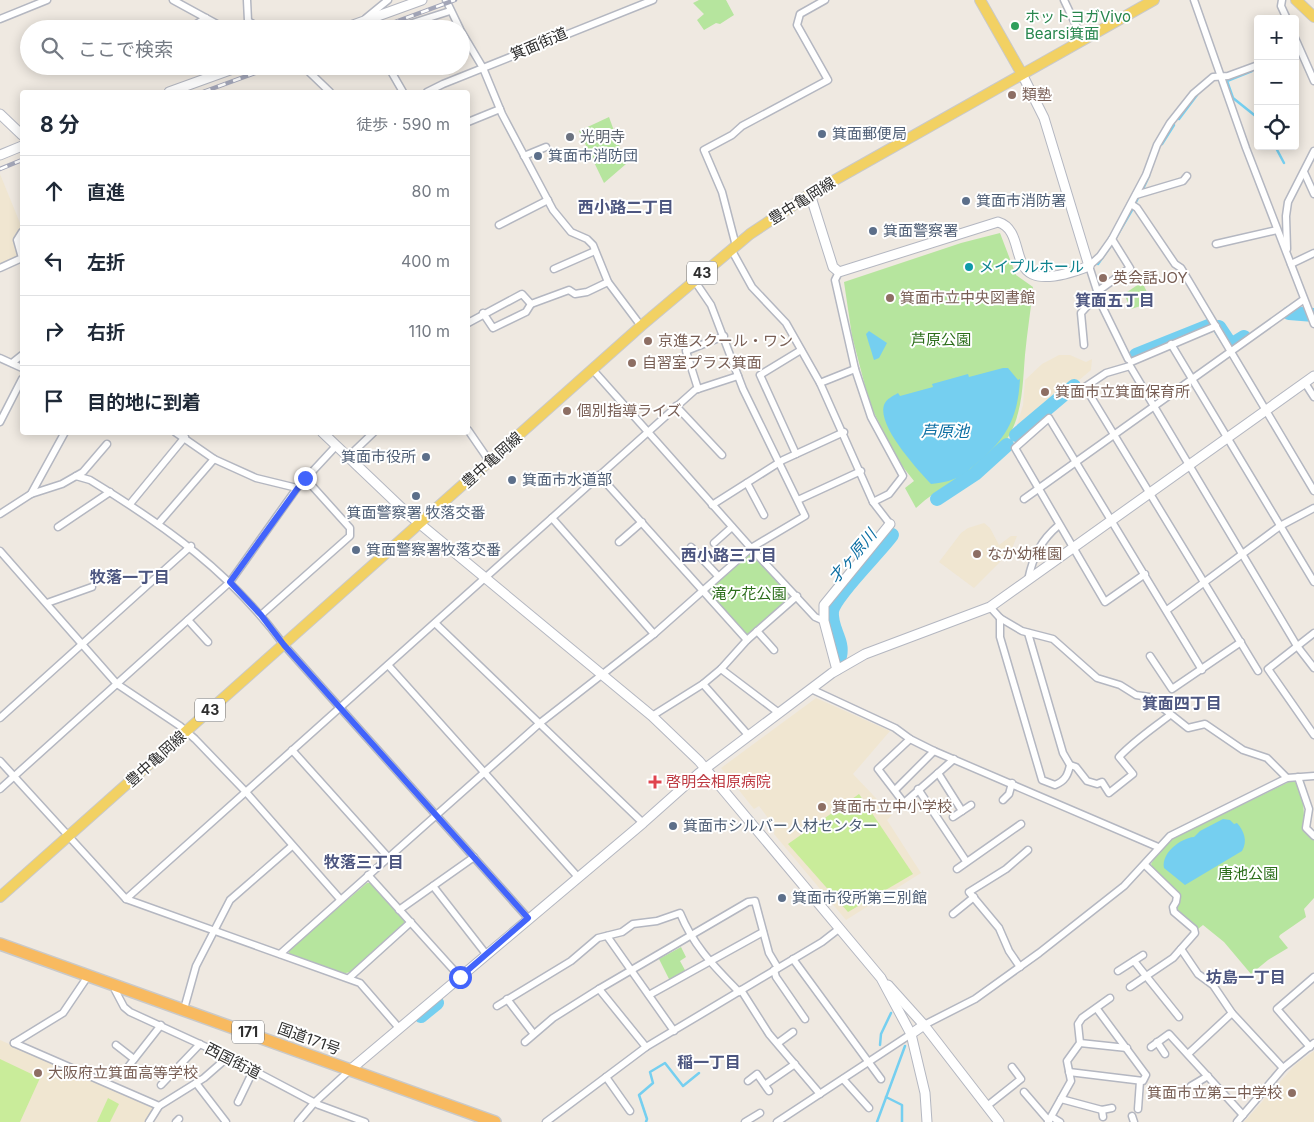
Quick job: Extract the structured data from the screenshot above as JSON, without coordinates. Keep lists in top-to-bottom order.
{
  "streets": {
    "highway": ["171", "国道171号"],
    "main road": ["豊中亀岡線", "43"],
    "street": ["箕面街道", "西国街道"]
  },
  "crossings": [
    ["国道171号", "西国街道"]
  ],
  "districts": [
    "西小路二丁目",
    "箕面五丁目",
    "西小路三丁目",
    "牧落一丁目",
    "箕面四丁目",
    "牧落三丁目",
    "坊島一丁目",
    "稲一丁目"
  ],
  "water": ["芦原池", "才ヶ原川"],
  "parks": ["芦原公園", "滝ケ花公園", "唐池公園"],
  "places": {
    "other": [
      "ホットヨガVivo Bearsi箕面",
      "類塾",
      "箕面郵便局",
      "光明寺",
      "箕面市消防団",
      "箕面市消防署",
      "箕面警察署",
      "メイプルホール",
      "英会話JOY",
      "箕面市立中央図書館",
      "京進スクール・ワン",
      "自習室プラス箕面",
      "箕面市立箕面保育所",
      "個別指導ライズ",
      "箕面市役所",
      "箕面市水道部",
      "箕面警察署 牧落交番",
      "箕面警察署牧落交番",
      "なか幼稚園",
      "箕面市立中小学校",
      "箕面市シルバー人材センター",
      "箕面市役所第三別館",
      "大阪府立箕面高等学校",
      "箕面市立第二中学校"
    ],
    "health": ["啓明会相原病院"]
  },
  "page": {
    "map_buttons": ["+", "−"],
    "search": "ここで検索",
    "heading": ["8 分", "徒歩 · 590 m"],
    "list": [
      ["直進", "80 m"],
      ["左折", "400 m"],
      ["右折", "110 m"],
      "目的地に到着"
    ]
  }
}
